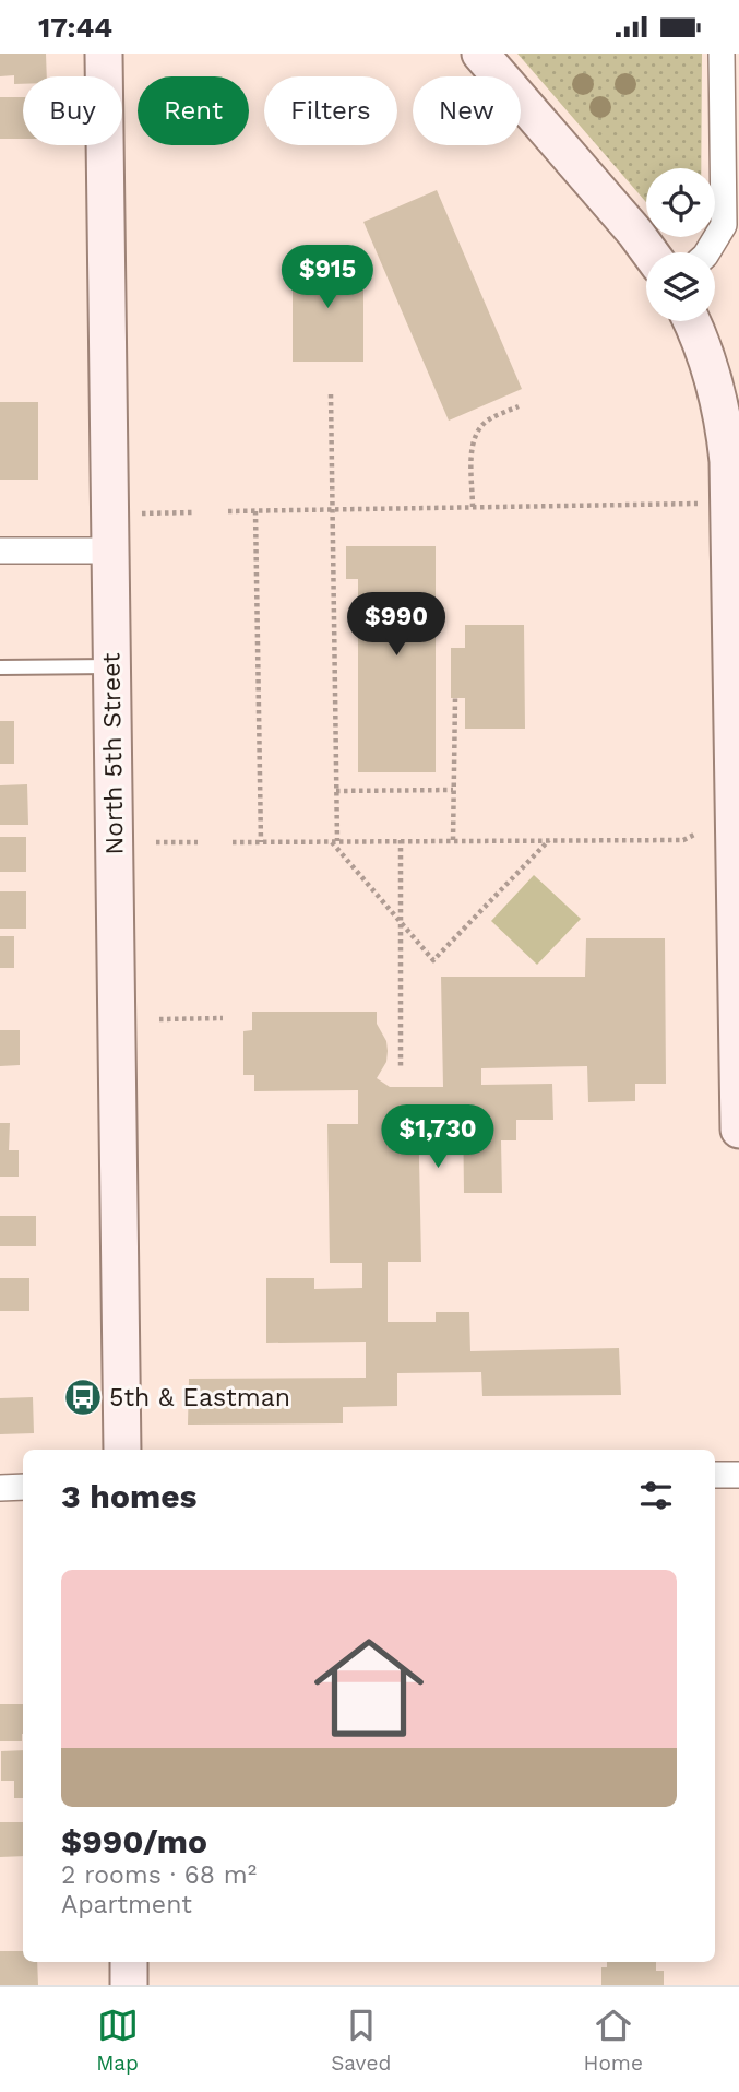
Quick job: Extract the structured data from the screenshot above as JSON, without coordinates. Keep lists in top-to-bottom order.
{
  "streets": {
    "main road": ["North 5th Street"]
  },
  "places": {
    "bus stop": ["5th & Eastman"]
  },
  "page": {
    "status": "17:44",
    "chip": [
      "Buy",
      "Rent",
      "Filters",
      "New"
    ],
    "price": ["$915", "$990", "$1,730"],
    "heading": "3 homes",
    "list": [
      {
        "name": "$990/mo",
        "note": "2 rooms · 68 m² · Apartment"
      }
    ],
    "tabs": ["Map", "Saved", "Home"]
  }
}
